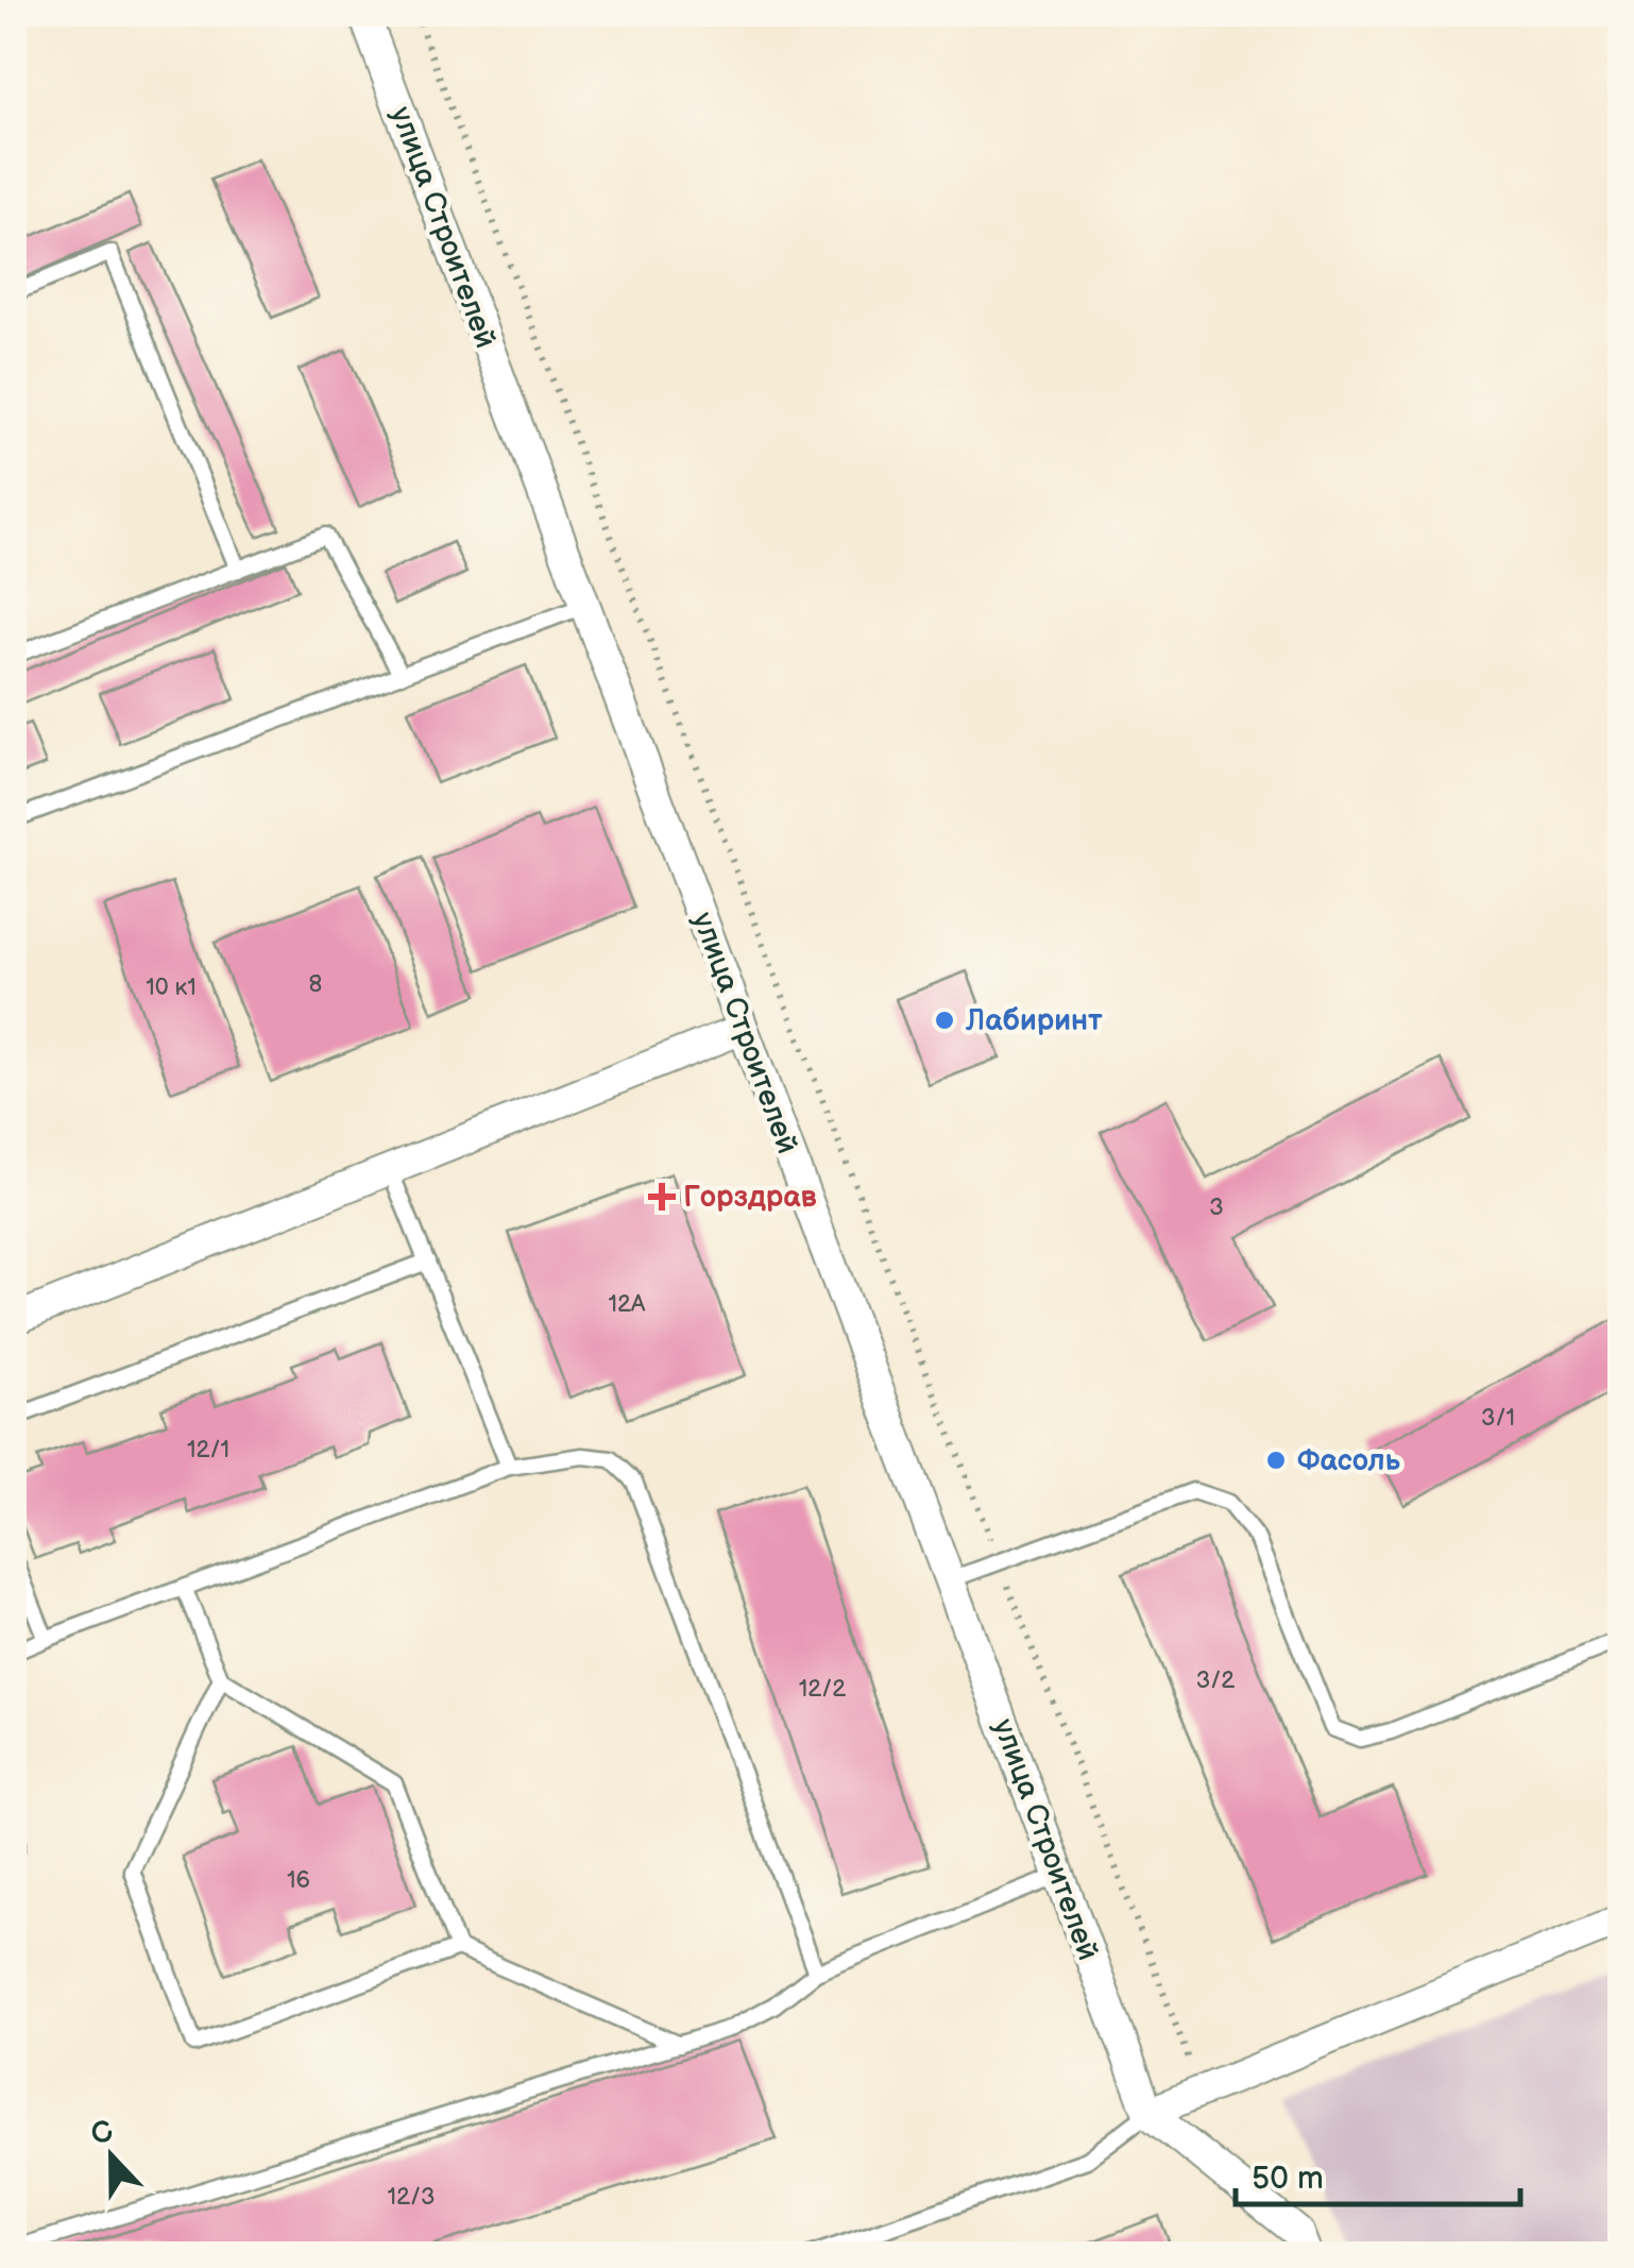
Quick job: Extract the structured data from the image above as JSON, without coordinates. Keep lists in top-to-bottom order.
{
  "streets": {
    "street": ["улица Строителей"]
  },
  "places": {
    "other": ["Лабиринт", "Фасоль"],
    "health": ["Горздрав"]
  },
  "house_numbers": [
    "8",
    "10 к1",
    "3",
    "12А",
    "3/1",
    "12/1",
    "3/2",
    "12/2",
    "16",
    "12/3"
  ],
  "scale_bar": "50 m",
  "north": "top"
}
